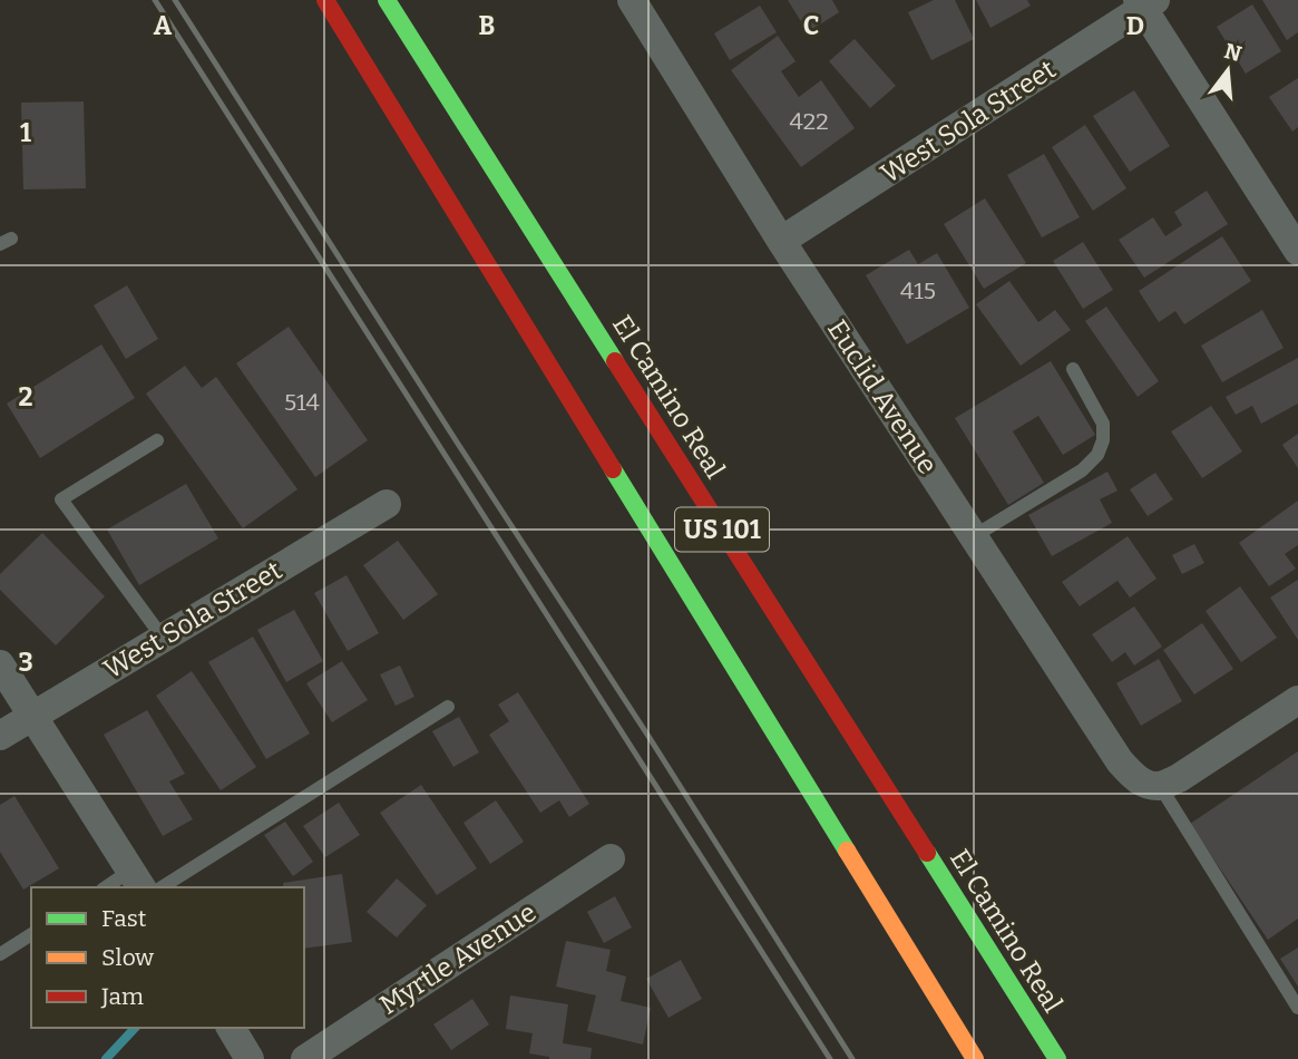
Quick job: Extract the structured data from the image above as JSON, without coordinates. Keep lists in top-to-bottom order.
{
  "streets": {
    "highway": ["El Camino Real", "US 101"],
    "street": ["West Sola Street", "Euclid Avenue", "Myrtle Avenue"]
  },
  "crossings": [
    ["West Sola Street", "Euclid Avenue"]
  ],
  "house_numbers": ["422", "415", "514"],
  "legend": ["Fast", "Slow", "Jam"],
  "north": "top",
  "grid": {
    "columns": [
      "A",
      "B",
      "C",
      "D"
    ],
    "rows": ["1", "2", "3"]
  }
}
